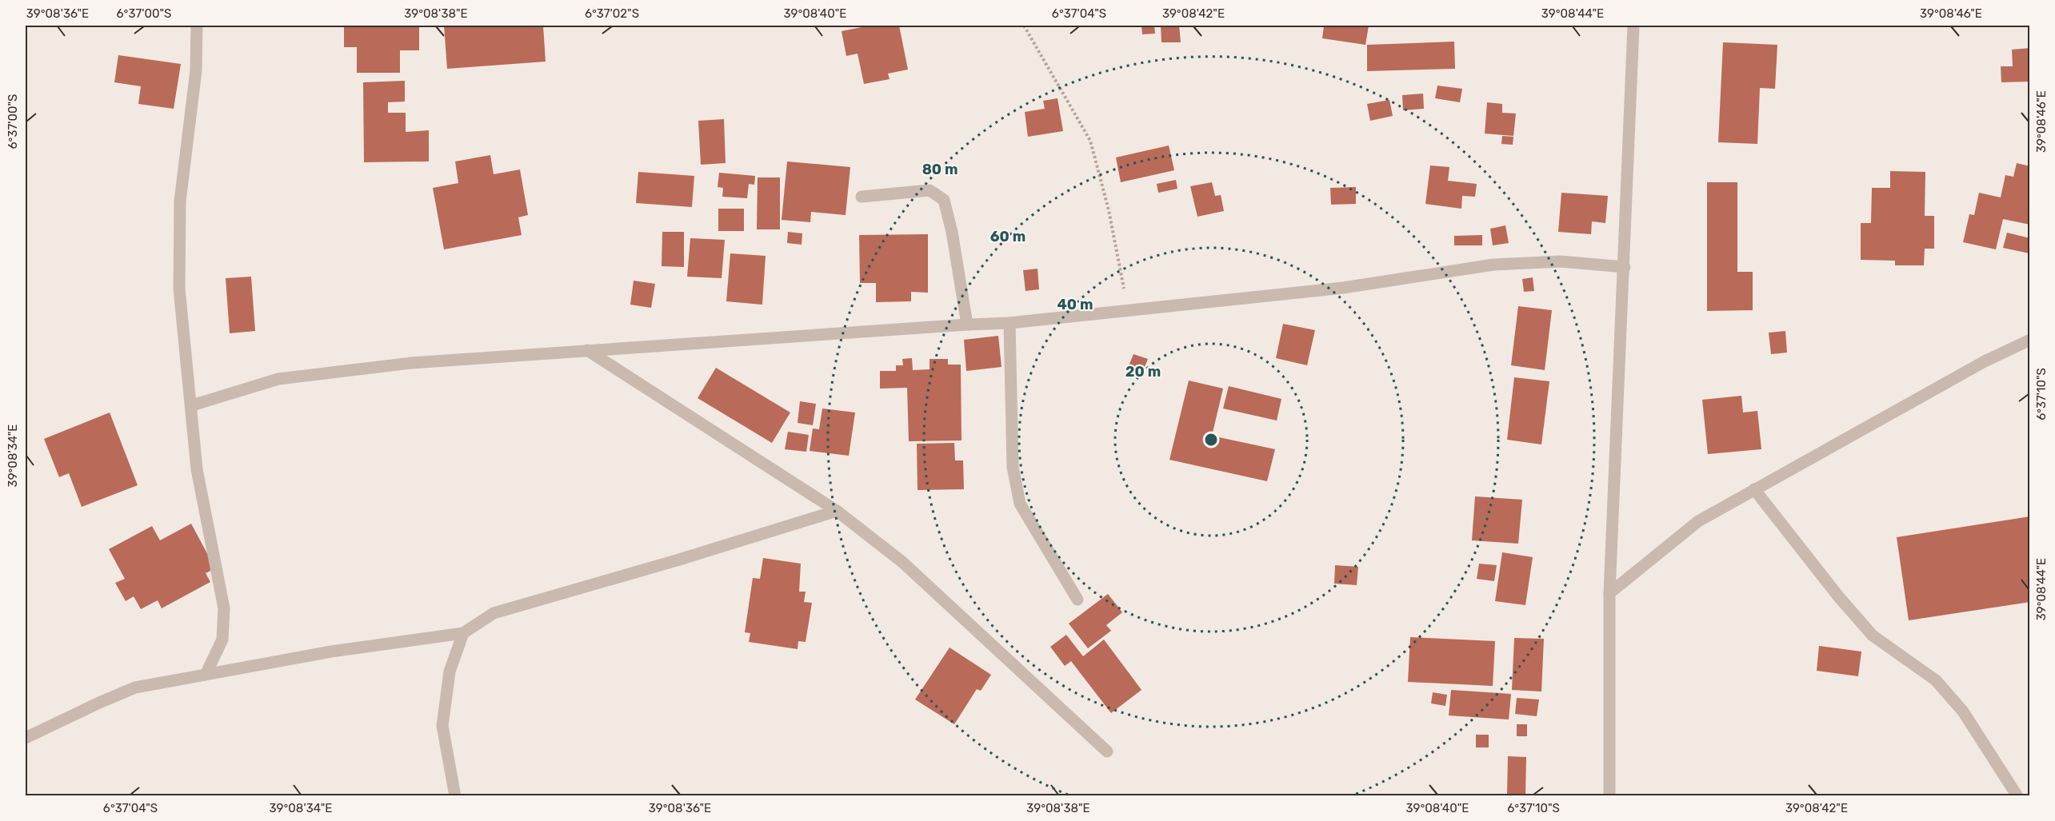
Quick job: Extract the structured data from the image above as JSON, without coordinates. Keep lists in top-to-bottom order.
{
  "coordinates": [
    "39°08'36\"E",
    "6°37'00\"S",
    "39°08'38\"E",
    "6°37'02\"S",
    "39°08'40\"E",
    "6°37'04\"S",
    "39°08'42\"E",
    "39°08'44\"E",
    "39°08'46\"E",
    "6°37'10\"S",
    "39°08'34\"E"
  ],
  "rings": [
    "80 m",
    "60 m",
    "40 m",
    "20 m"
  ]
}
